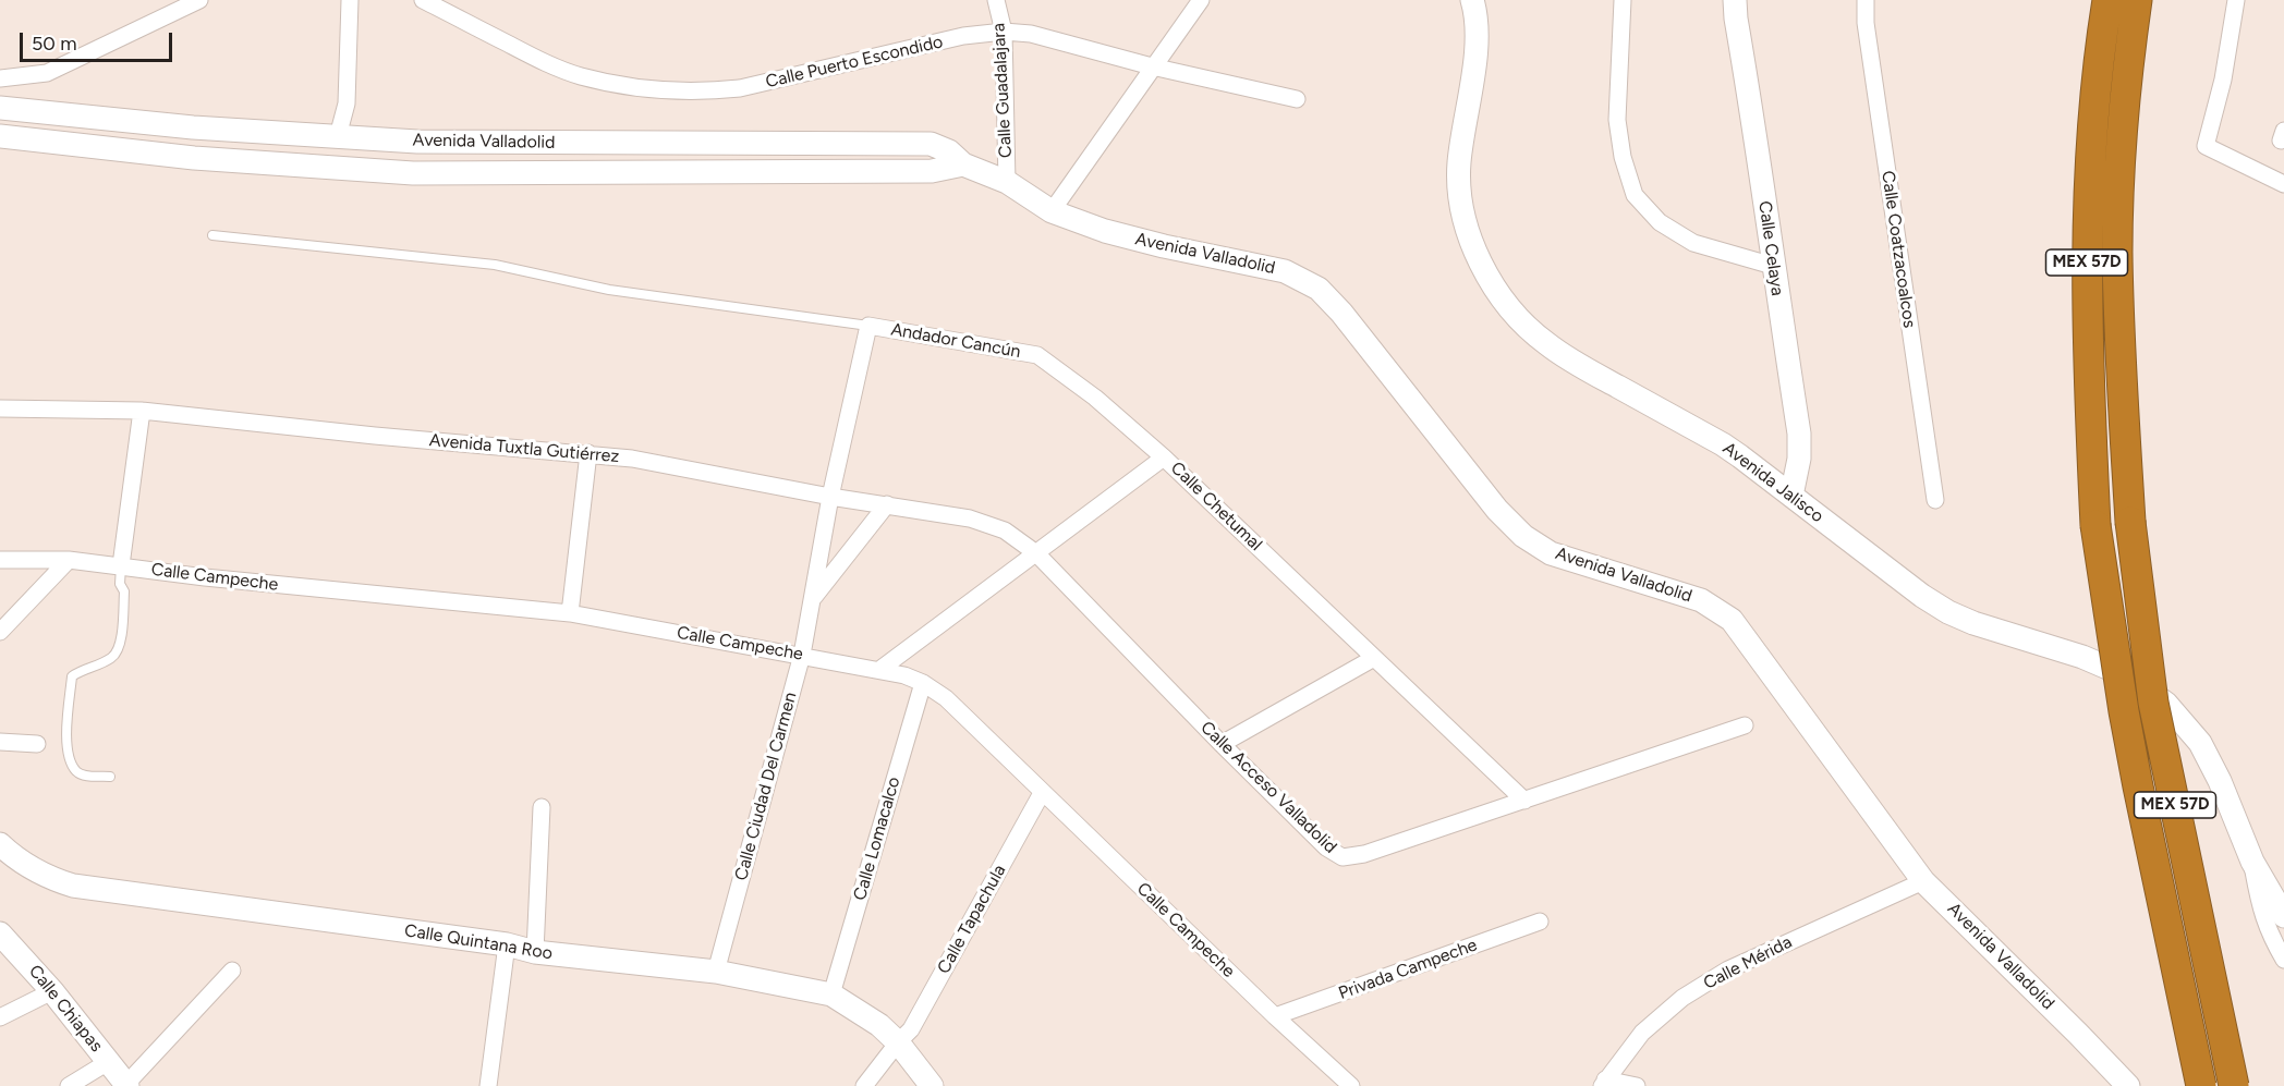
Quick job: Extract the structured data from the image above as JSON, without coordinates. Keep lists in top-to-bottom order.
{
  "streets": {
    "highway": ["MEX 57D"],
    "main road": [
      "Avenida Valladolid",
      "Calle Celaya",
      "Avenida Jalisco",
      "Calle Quintana Roo",
      "Calle Chiapas"
    ],
    "street": [
      "Calle Puerto Escondido",
      "Calle Guadalajara",
      "Calle Coatzacoalcos",
      "Andador Cancún",
      "Avenida Tuxtla Gutiérrez",
      "Calle Chetumal",
      "Calle Campeche",
      "Calle Ciudad Del Carmen",
      "Calle Acceso Valladolid",
      "Calle Lomacalco",
      "Calle Tapachula",
      "Calle Mérida",
      "Privada Campeche"
    ]
  },
  "crossings": [
    ["Calle Puerto Escondido", "Calle Guadalajara"],
    ["Calle Guadalajara", "Avenida Valladolid"],
    ["Avenida Valladolid", "Calle Mérida"],
    ["Calle Celaya", "Avenida Jalisco"],
    ["Andador Cancún", "Calle Chetumal"],
    ["Andador Cancún", "Calle Ciudad Del Carmen"],
    ["Avenida Tuxtla Gutiérrez", "Calle Chetumal"],
    ["Avenida Tuxtla Gutiérrez", "Calle Ciudad Del Carmen"],
    ["Avenida Tuxtla Gutiérrez", "Calle Acceso Valladolid"],
    ["Calle Chetumal", "Calle Campeche"],
    ["Calle Chetumal", "Calle Acceso Valladolid"],
    ["Calle Campeche", "Calle Ciudad Del Carmen"],
    ["Calle Campeche", "Calle Lomacalco"],
    ["Calle Campeche", "Calle Tapachula"],
    ["Calle Campeche", "Privada Campeche"],
    ["Calle Ciudad Del Carmen", "Calle Quintana Roo"],
    ["Calle Lomacalco", "Calle Quintana Roo"],
    ["Calle Tapachula", "Calle Quintana Roo"]
  ],
  "scale_bar": "50 m"
}
